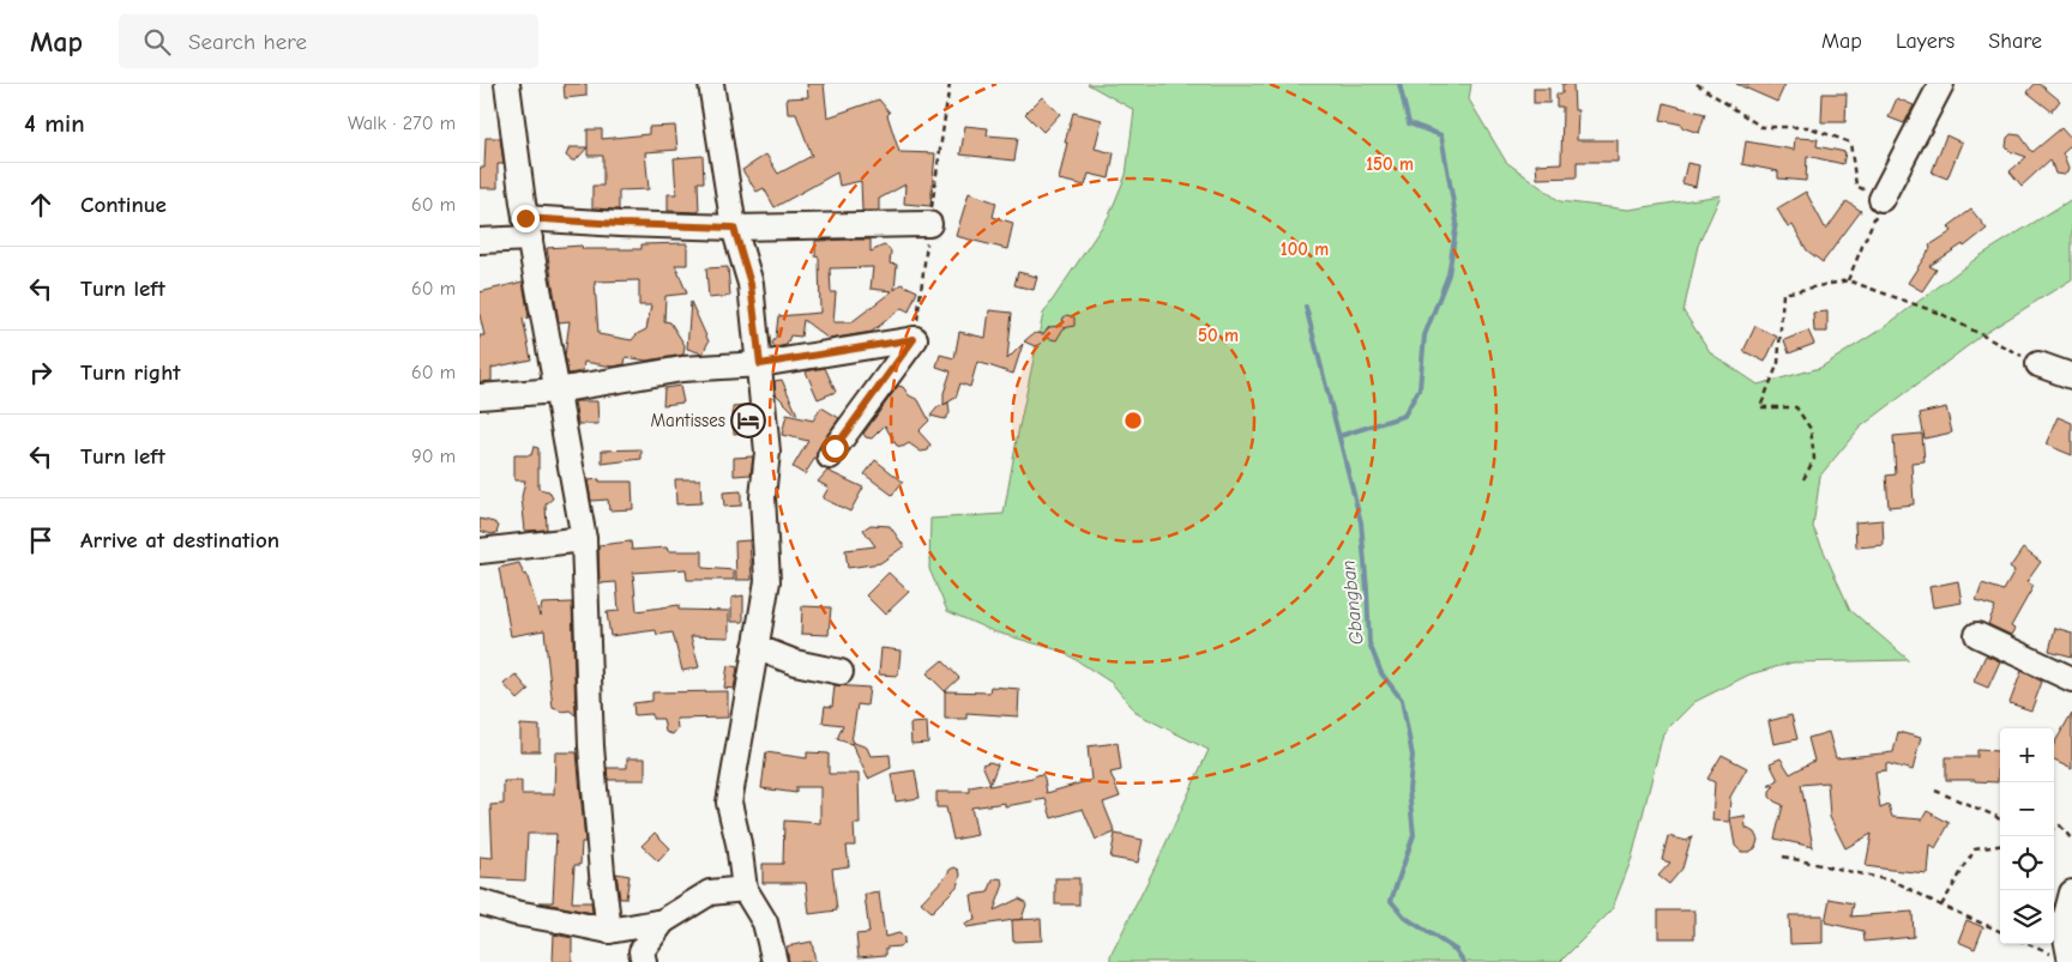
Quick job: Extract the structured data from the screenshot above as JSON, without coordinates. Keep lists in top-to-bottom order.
{
  "water": ["Gbangban"],
  "places": {
    "hotel": ["Mantisses"]
  },
  "page": {
    "header": "Map",
    "search": "Search here",
    "nav": ["Map", "Layers", "Share"],
    "heading": ["4 min", "Walk · 270 m"],
    "list": [
      ["Continue", "60 m"],
      ["Turn left", "60 m"],
      ["Turn right", "60 m"],
      ["Turn left", "90 m"],
      "Arrive at destination"
    ],
    "map_buttons": ["+", "−"]
  },
  "rings": ["150 m", "100 m", "50 m"]
}
